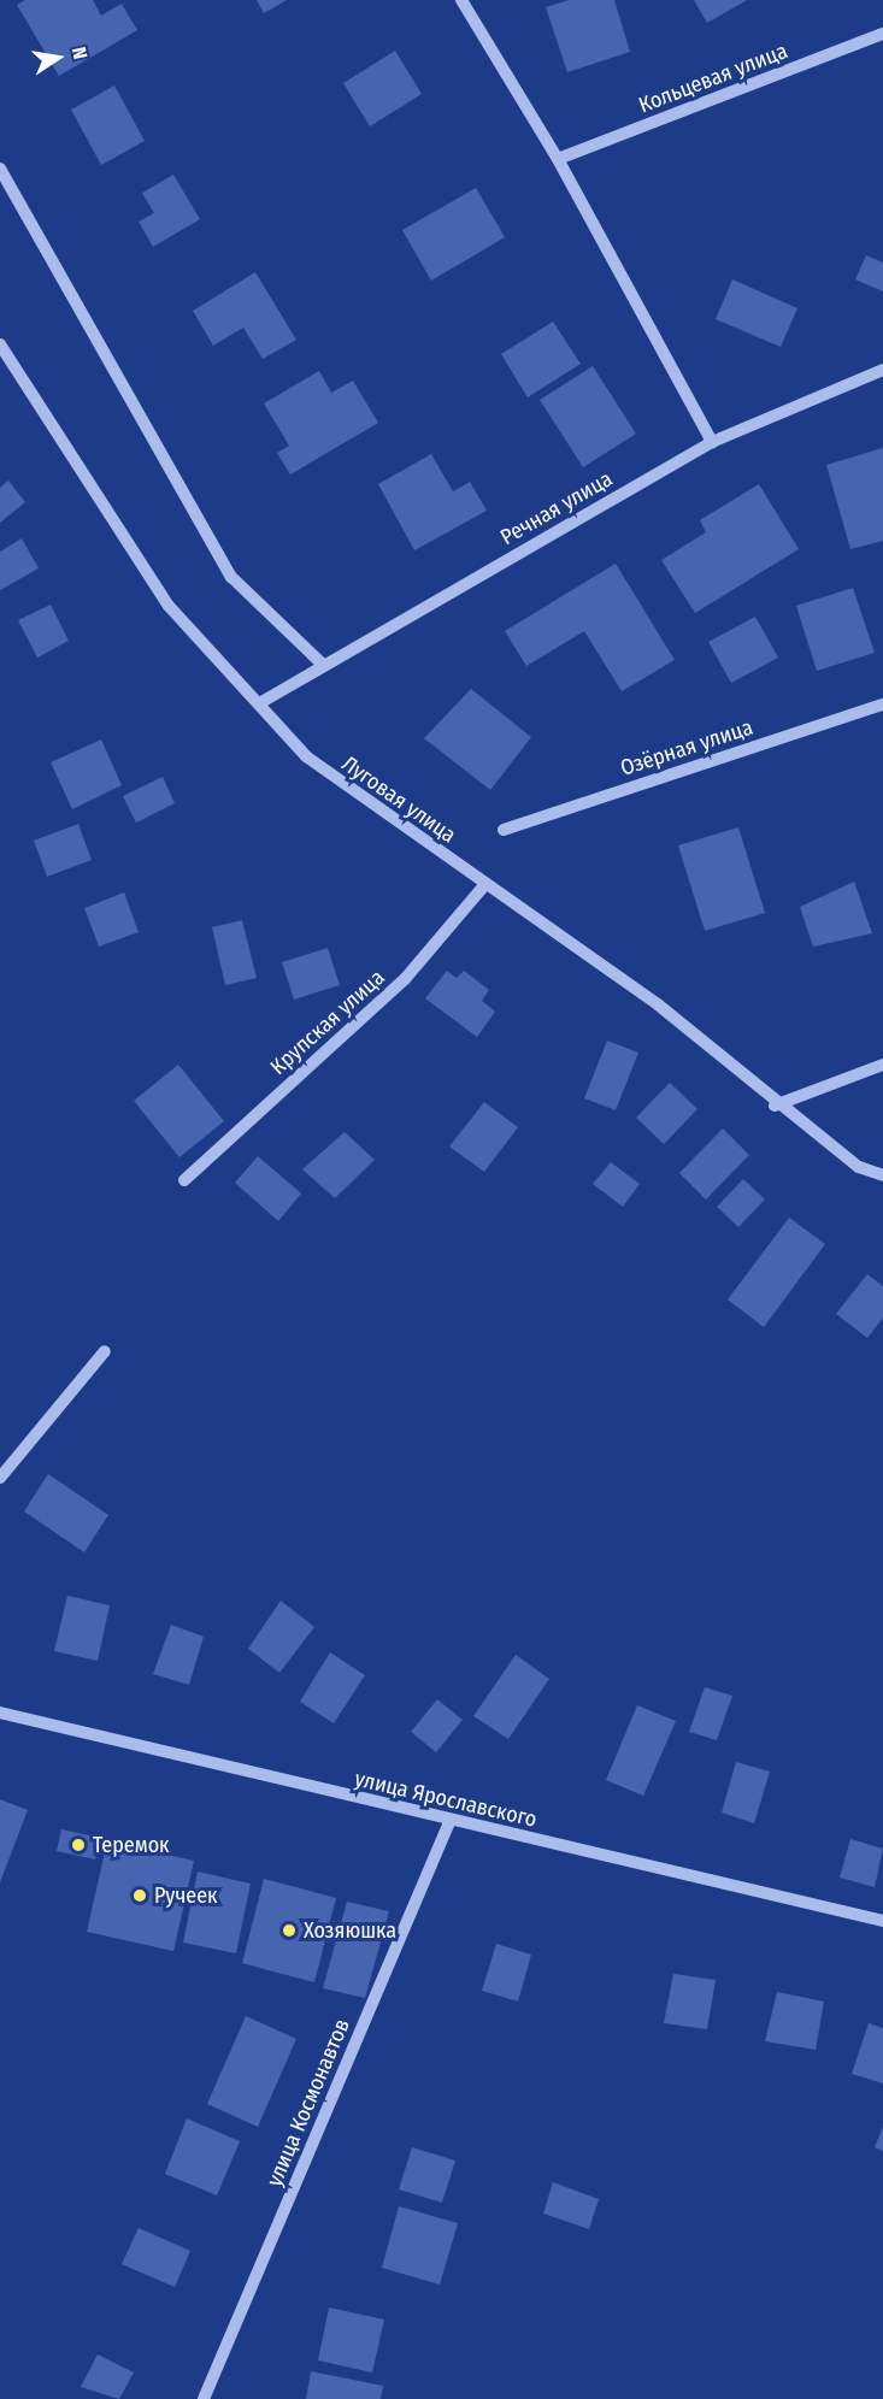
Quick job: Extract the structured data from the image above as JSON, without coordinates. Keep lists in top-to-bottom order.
{
  "streets": {
    "street": [
      "Кольцевая улица",
      "Речная улица",
      "Озёрная улица",
      "Луговая улица",
      "Крупская улица",
      "улица Ярославского",
      "улица Космонавтов"
    ]
  },
  "crossings": [
    ["Речная улица", "Луговая улица"],
    ["Луговая улица", "Крупская улица"],
    ["улица Ярославского", "улица Космонавтов"]
  ],
  "places": ["Теремок", "Ручеек", "Хозяюшка"],
  "north": "right"
}
